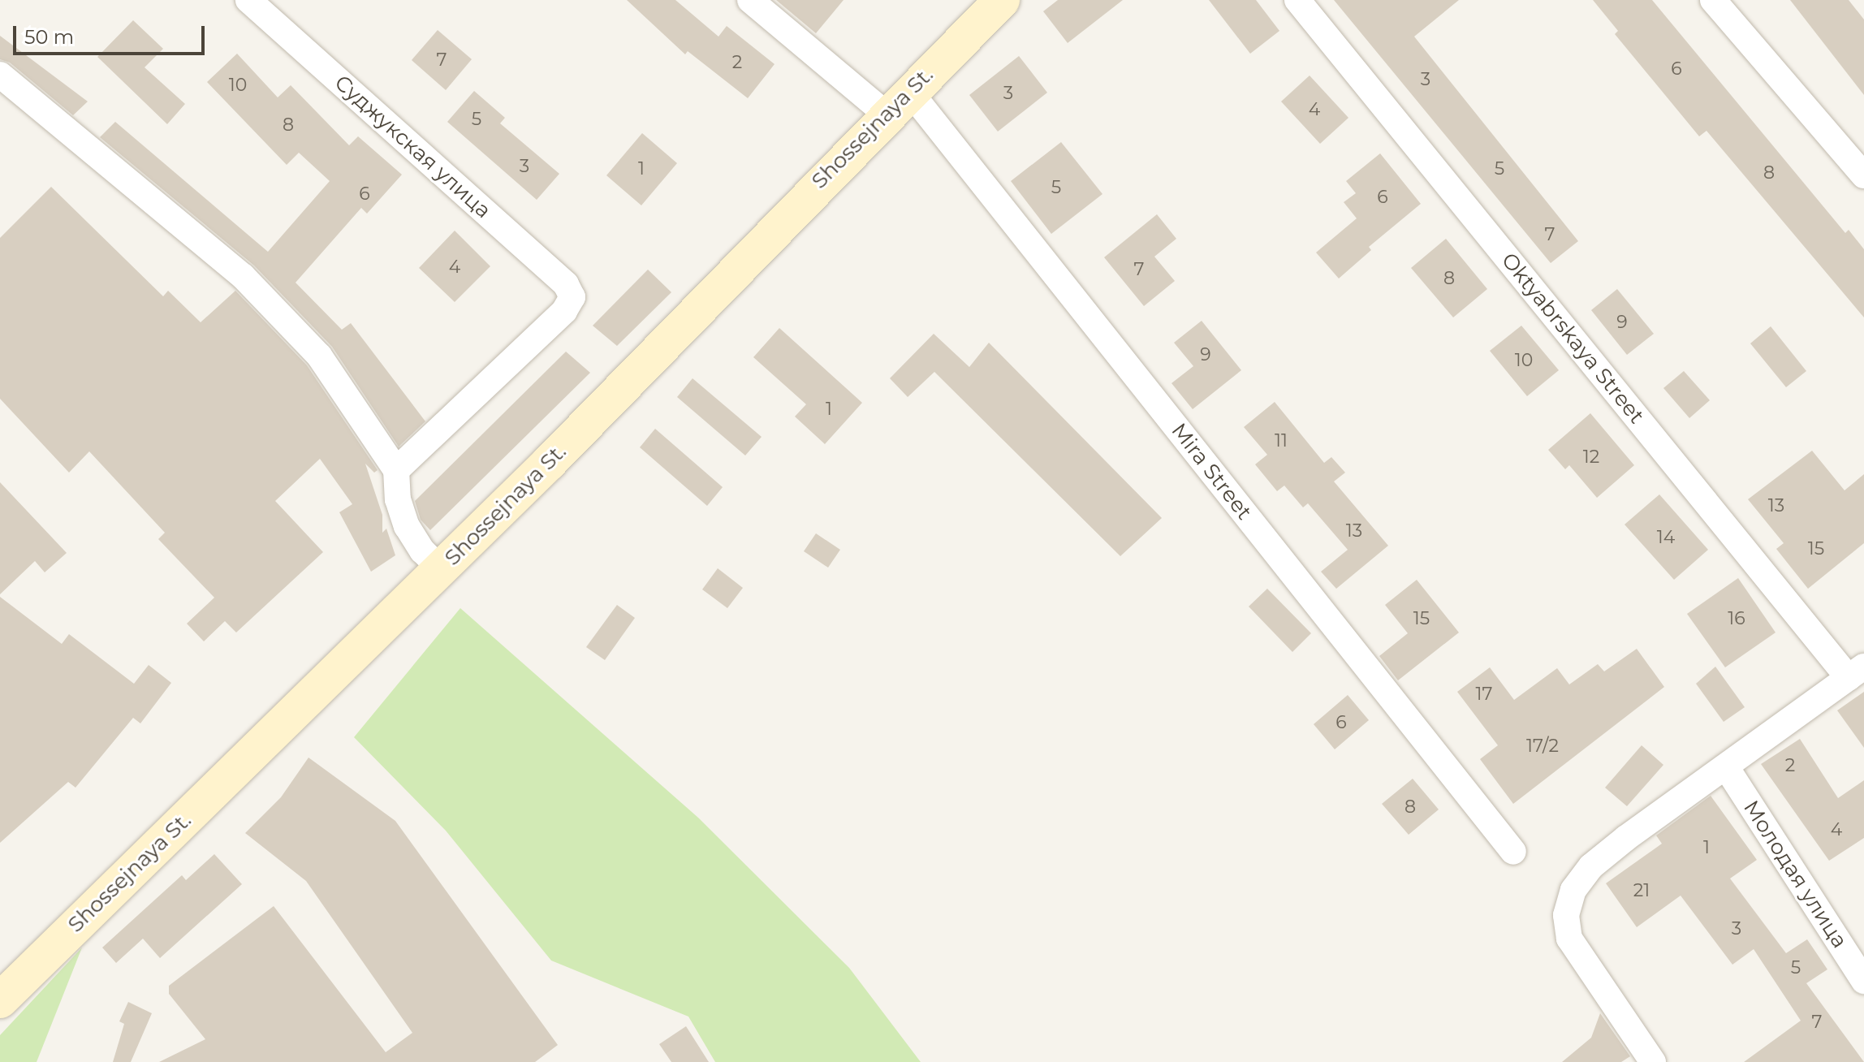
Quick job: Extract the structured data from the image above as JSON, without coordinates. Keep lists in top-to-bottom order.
{
  "streets": {
    "street": [
      "Shossejnaya St.",
      "Суджукская улица",
      "Oktyabrskaya Street",
      "Mira Street",
      "Молодая улица"
    ]
  },
  "crossings": [
    ["Shossejnaya St.", "Mira Street"]
  ],
  "house_numbers": [
    "7",
    "2",
    "6",
    "3",
    "10",
    "3",
    "4",
    "5",
    "8",
    "3",
    "1",
    "5",
    "8",
    "5",
    "6",
    "6",
    "7",
    "4",
    "7",
    "8",
    "9",
    "9",
    "10",
    "1",
    "11",
    "12",
    "13",
    "13",
    "14",
    "15",
    "15",
    "16",
    "17",
    "6",
    "17/2",
    "2",
    "8",
    "4",
    "1",
    "21",
    "3",
    "5",
    "7"
  ],
  "scale_bar": "50 m"
}
